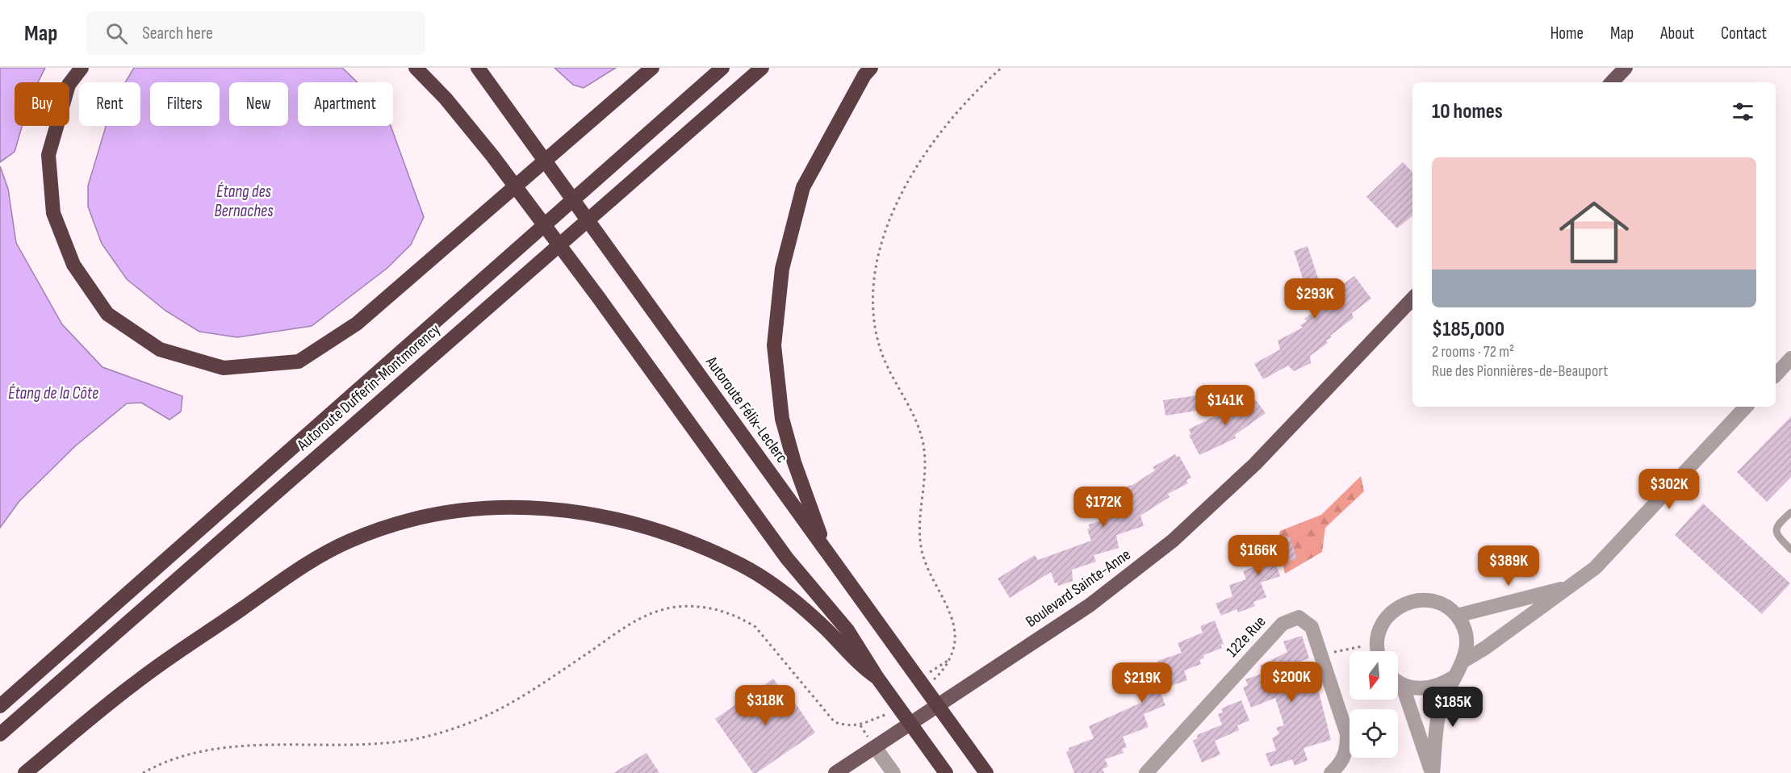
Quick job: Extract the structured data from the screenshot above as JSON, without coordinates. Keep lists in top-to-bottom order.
{
  "streets": {
    "highway": ["Autoroute Dufferin-Montmorency", "Autoroute Félix-Leclerc"],
    "main road": ["Boulevard Sainte-Anne"],
    "street": ["122e Rue"]
  },
  "water": ["Étang des Bernaches", "Étang de la Côte"],
  "north": "bottom",
  "page": {
    "header": "Map",
    "search": "Search here",
    "nav": [
      "Home",
      "Map",
      "About",
      "Contact"
    ],
    "chip": [
      "Buy",
      "Rent",
      "Filters",
      "New",
      "Apartment"
    ],
    "heading": "10 homes",
    "list": [
      {
        "name": "$185,000",
        "note": "2 rooms · 72 m² · Rue des Pionnières-de-Beauport"
      }
    ],
    "price": [
      "$293K",
      "$141K",
      "$302K",
      "$172K",
      "$166K",
      "$389K",
      "$200K",
      "$219K",
      "$318K",
      "$185K"
    ]
  }
}
